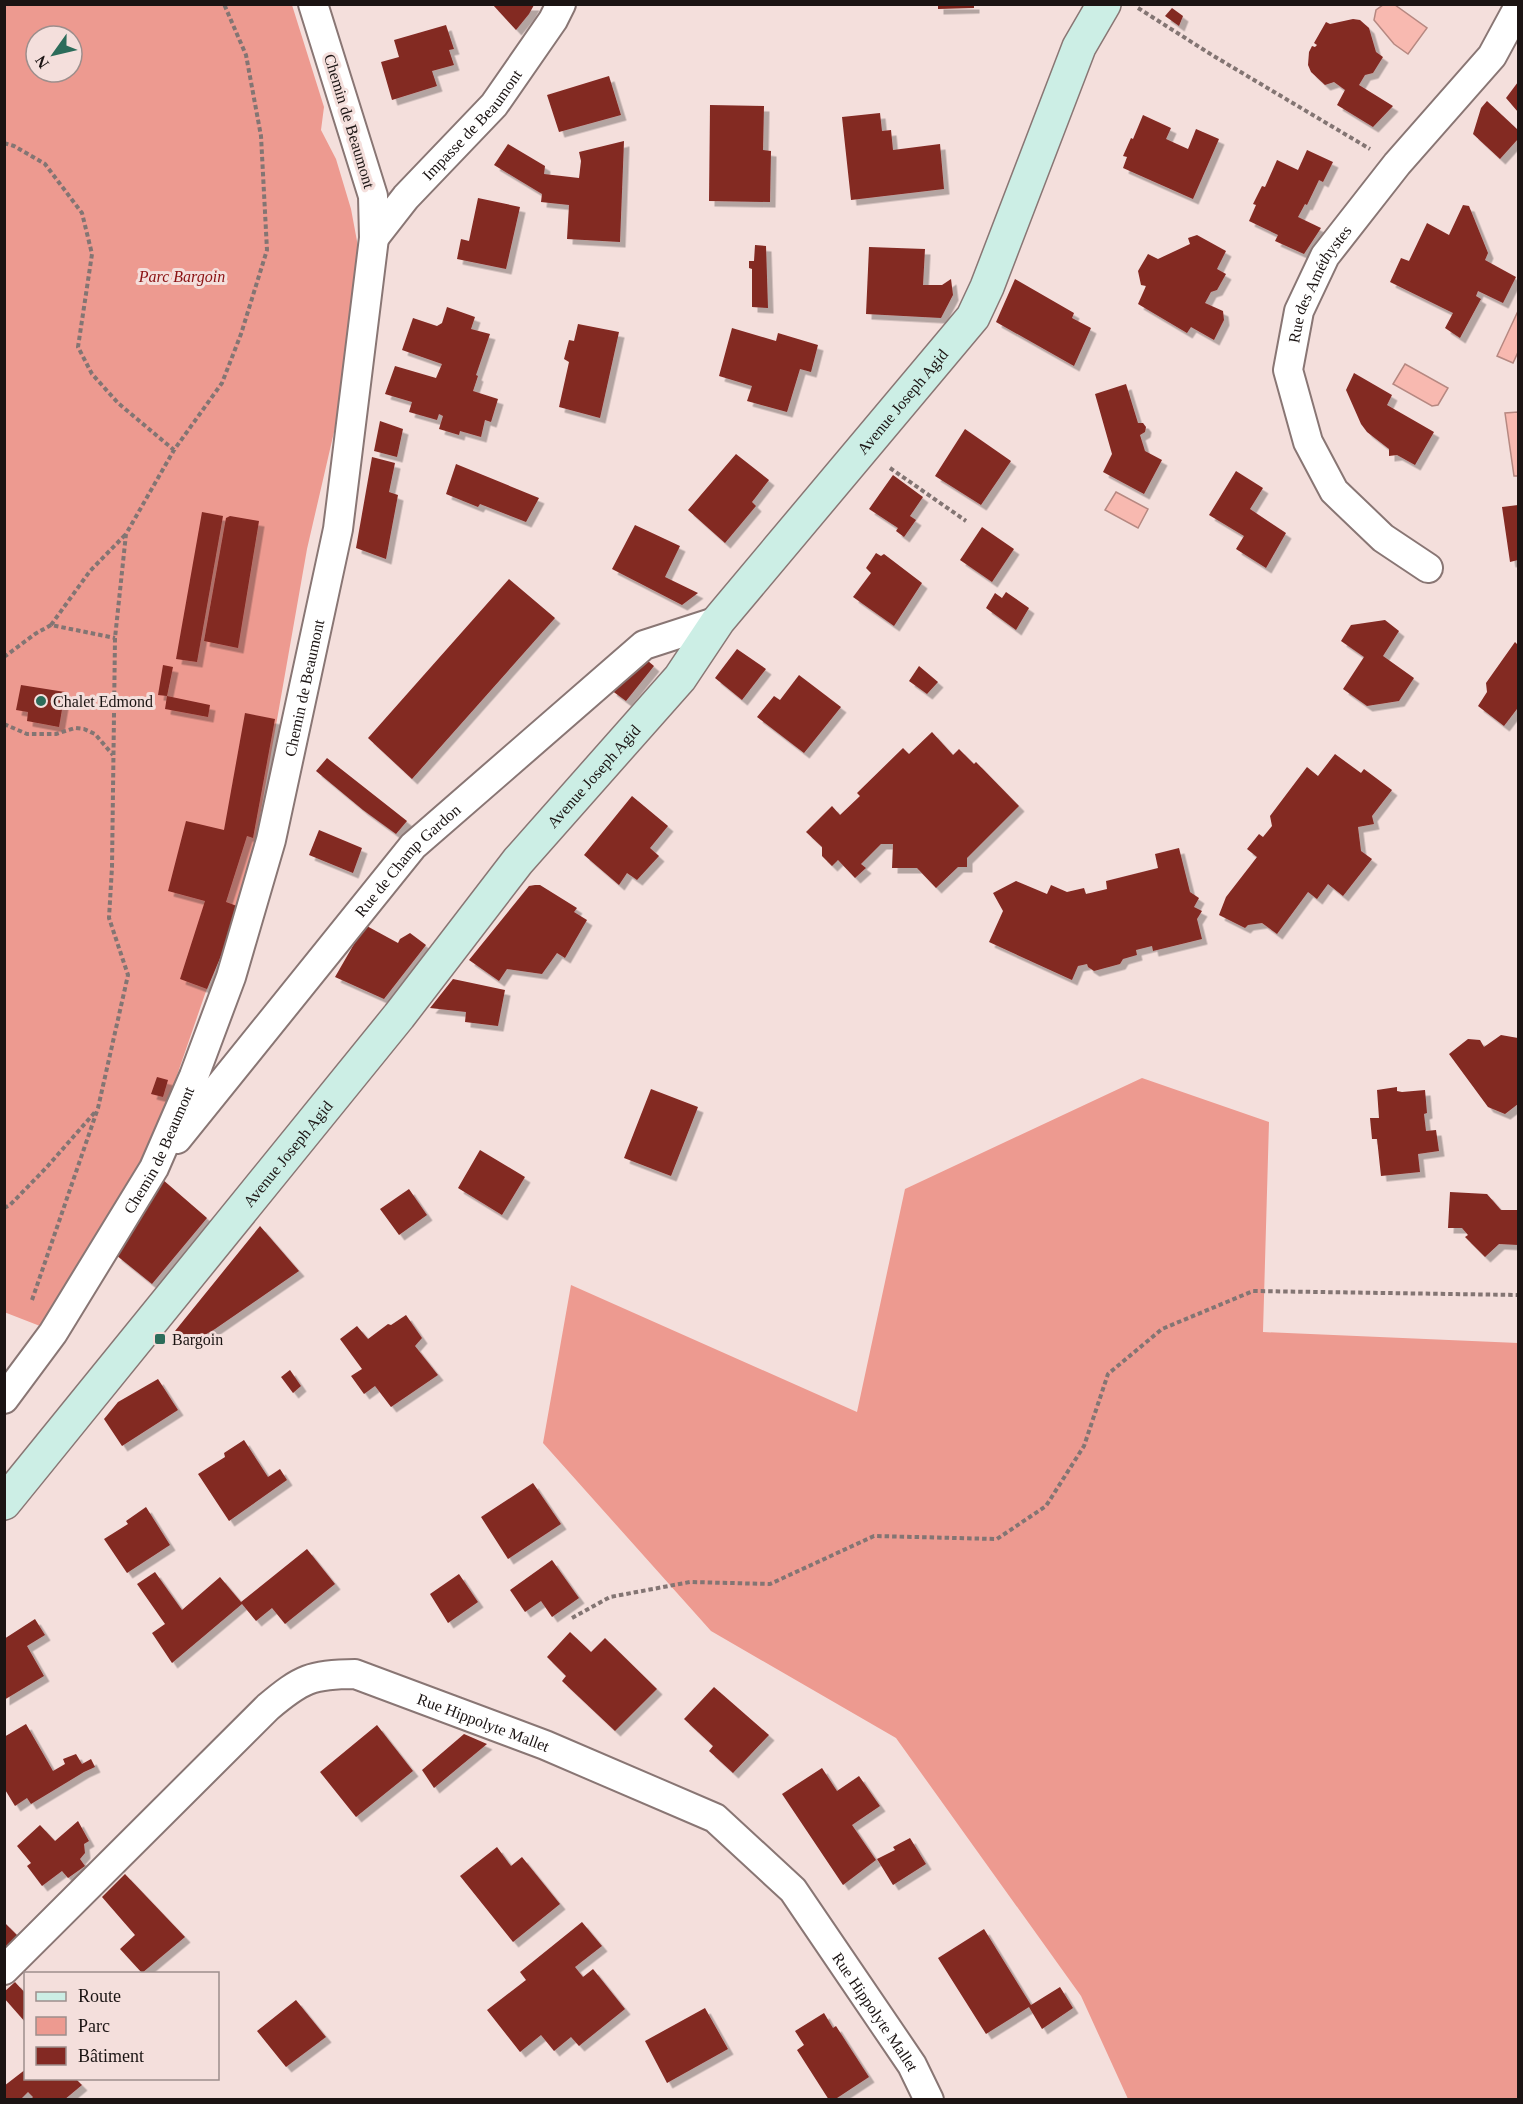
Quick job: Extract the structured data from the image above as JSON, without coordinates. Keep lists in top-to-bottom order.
{
  "streets": {
    "main road": ["Avenue Joseph Agid"],
    "street": [
      "Chemin de Beaumont",
      "Impasse de Beaumont",
      "Rue des Améthystes",
      "Rue de Champ Gardon",
      "Rue Hippolyte Mallet"
    ]
  },
  "crossings": [
    ["Chemin de Beaumont", "Impasse de Beaumont"],
    ["Chemin de Beaumont", "Rue de Champ Gardon"],
    ["Avenue Joseph Agid", "Rue de Champ Gardon"]
  ],
  "parks": ["Parc Bargoin"],
  "places": {
    "other": ["Chalet Edmond"],
    "transit": ["Bargoin"]
  },
  "legend": ["Route", "Parc", "Bâtiment"],
  "north": "bottom left"
}
